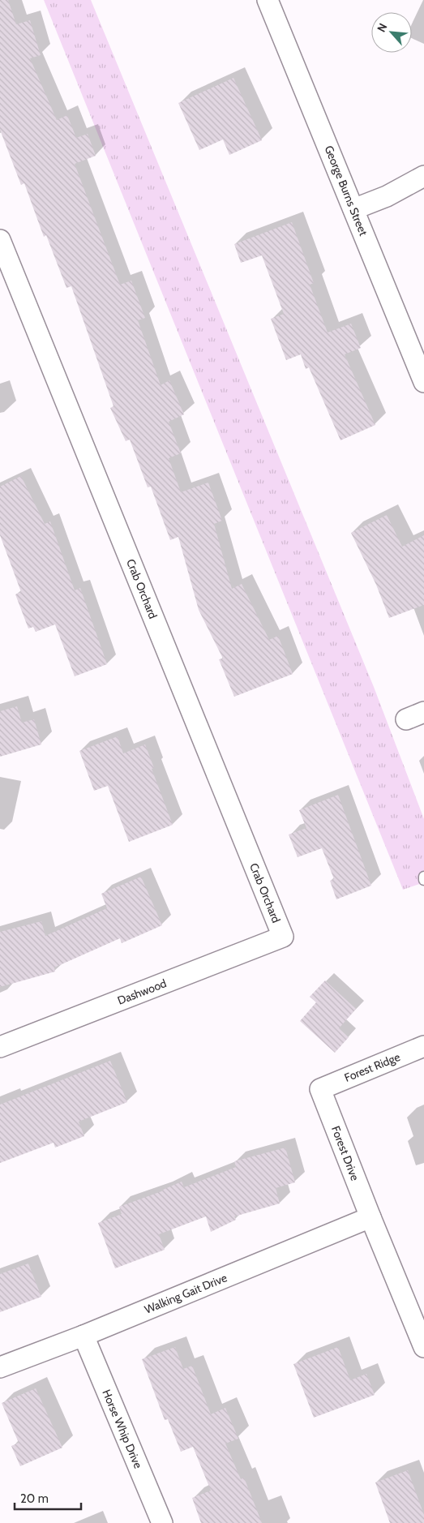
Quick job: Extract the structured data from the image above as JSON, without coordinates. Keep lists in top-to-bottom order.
{
  "streets": {
    "street": [
      "George Burns Street",
      "Crab Orchard",
      "Dashwood",
      "Forest Ridge",
      "Forest Drive",
      "Walking Gait Drive",
      "Horse Whip Drive"
    ]
  },
  "crossings": [
    ["Crab Orchard", "Dashwood"],
    ["Forest Ridge", "Forest Drive"],
    ["Forest Drive", "Walking Gait Drive"],
    ["Walking Gait Drive", "Horse Whip Drive"]
  ],
  "scale_bar": "20 m",
  "north": "top left"
}
